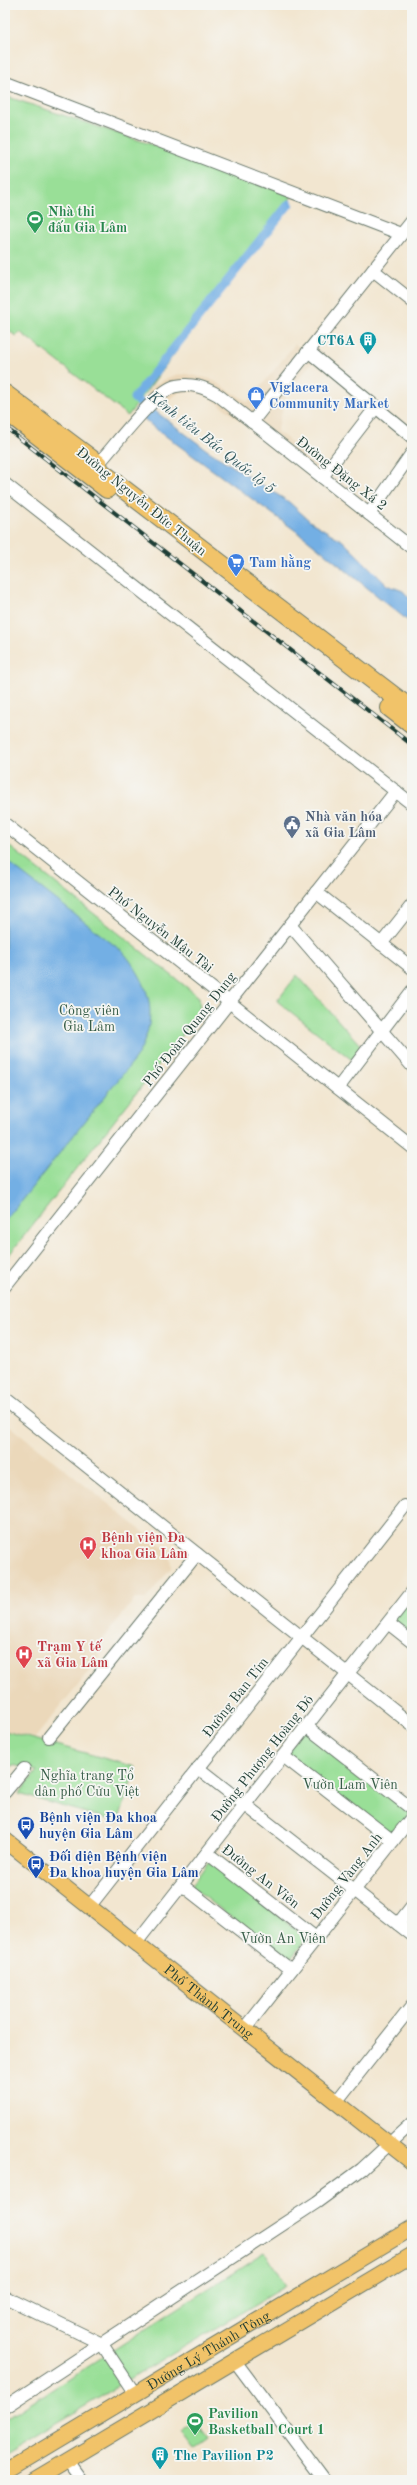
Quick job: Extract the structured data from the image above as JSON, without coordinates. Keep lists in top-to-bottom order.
{
  "streets": {
    "highway": ["Đường Nguyễn Đức Thuận"],
    "main road": ["Phố Thành Trung", "Đường Lý Thánh Tông"],
    "street": [
      "Đường Đặng Xá 2",
      "Phố Nguyễn Mậu Tài",
      "Phố Đoàn Quang Dung",
      "Đường Ban Tím",
      "Đường Phượng Hoàng Đỏ",
      "Đường An Viên",
      "Đường Vàng Anh"
    ]
  },
  "crossings": [
    ["Đường Đặng Xá 2", "Đường Nguyễn Đức Thuận"],
    ["Phố Nguyễn Mậu Tài", "Phố Đoàn Quang Dung"],
    ["Đường Ban Tím", "Phố Thành Trung"],
    ["Đường Phượng Hoàng Đỏ", "Đường An Viên"],
    ["Đường Phượng Hoàng Đỏ", "Phố Thành Trung"],
    ["Đường An Viên", "Đường Vàng Anh"],
    ["Đường Vàng Anh", "Phố Thành Trung"]
  ],
  "water": ["Kênh tiêu Bắc Quốc lộ 5"],
  "parks": [
    "Công viên Gia Lâm",
    "Nghĩa trang Tổ dân phố Cửu Việt",
    "Vườn Lam Viên",
    "Vườn An Viên"
  ],
  "places": {
    "sports": ["Nhà thi đấu Gia Lâm", "Pavilion Basketball Court 1"],
    "building": ["CT6A", "The Pavilion P2"],
    "shop": ["Viglacera Community Market"],
    "supermarket": ["Tam hằng"],
    "public building": ["Nhà văn hóa xã Gia Lâm"],
    "hospital": ["Bệnh viện Đa khoa Gia Lâm", "Trạm Y tế xã Gia Lâm"],
    "bus stop": ["Bệnh viện Đa khoa huyện Gia Lâm", "Đối diện Bệnh viện Đa khoa huyện Gia Lâm"]
  }
}
